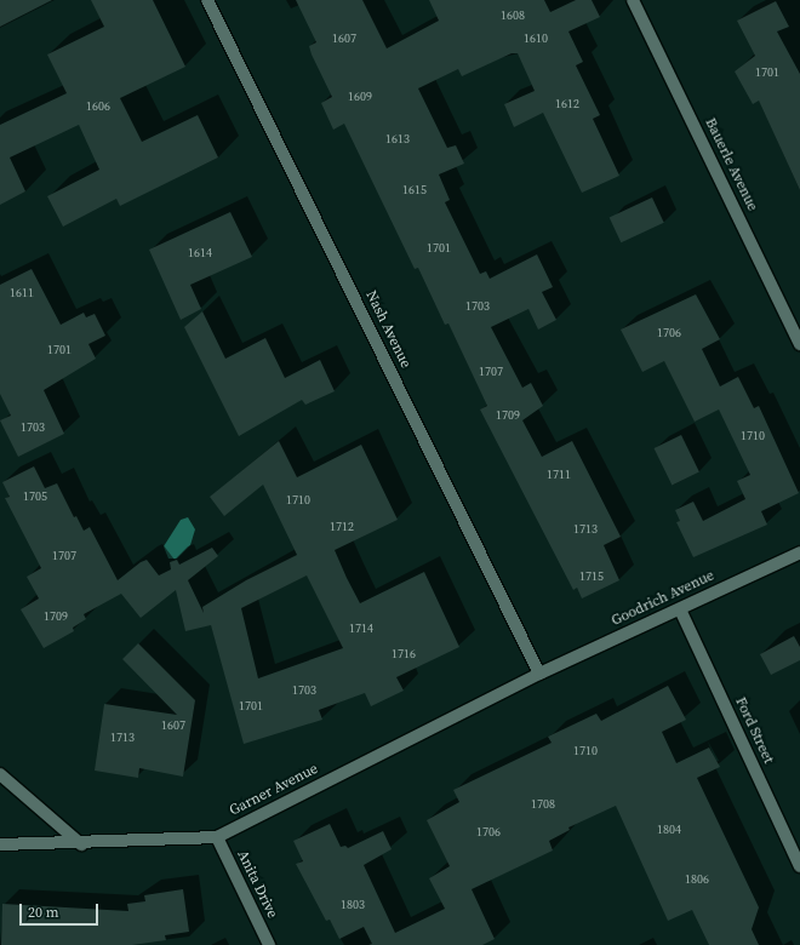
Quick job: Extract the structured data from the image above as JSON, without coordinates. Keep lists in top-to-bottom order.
{
  "streets": {
    "street": [
      "Bauerle Avenue",
      "Nash Avenue",
      "Goodrich Avenue",
      "Ford Street",
      "Garner Avenue",
      "Anita Drive"
    ]
  },
  "crossings": [
    ["Nash Avenue", "Goodrich Avenue"],
    ["Nash Avenue", "Garner Avenue"],
    ["Goodrich Avenue", "Ford Street"],
    ["Goodrich Avenue", "Garner Avenue"],
    ["Garner Avenue", "Anita Drive"]
  ],
  "house_numbers": [
    "1608",
    "1607",
    "1610",
    "1701",
    "1609",
    "1612",
    "1606",
    "1613",
    "1615",
    "1701",
    "1614",
    "1611",
    "1703",
    "1706",
    "1701",
    "1707",
    "1709",
    "1703",
    "1710",
    "1711",
    "1705",
    "1710",
    "1712",
    "1713",
    "1707",
    "1715",
    "1709",
    "1714",
    "1716",
    "1703",
    "1701",
    "1607",
    "1713",
    "1710",
    "1708",
    "1804",
    "1706",
    "1806",
    "1803"
  ],
  "scale_bar": "20 m"
}
